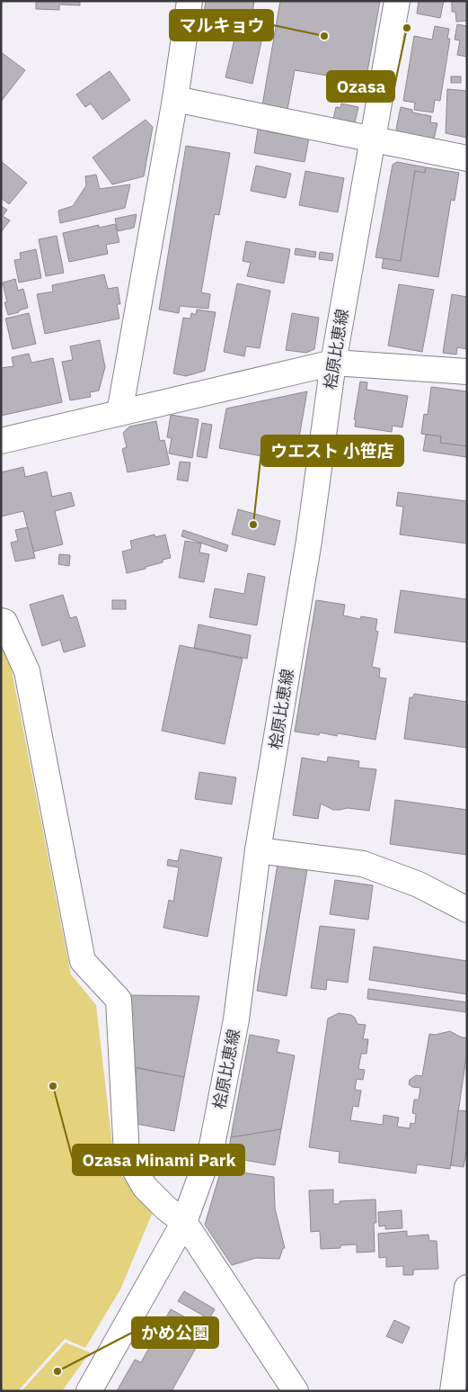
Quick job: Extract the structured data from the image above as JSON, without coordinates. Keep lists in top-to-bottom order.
{
  "streets": {
    "street": ["桧原比恵線"]
  },
  "places": [
    "Ozasa",
    "マルキョウ",
    "ウエスト 小笹店",
    "Ozasa Minami Park",
    "かめ公園"
  ]
}
